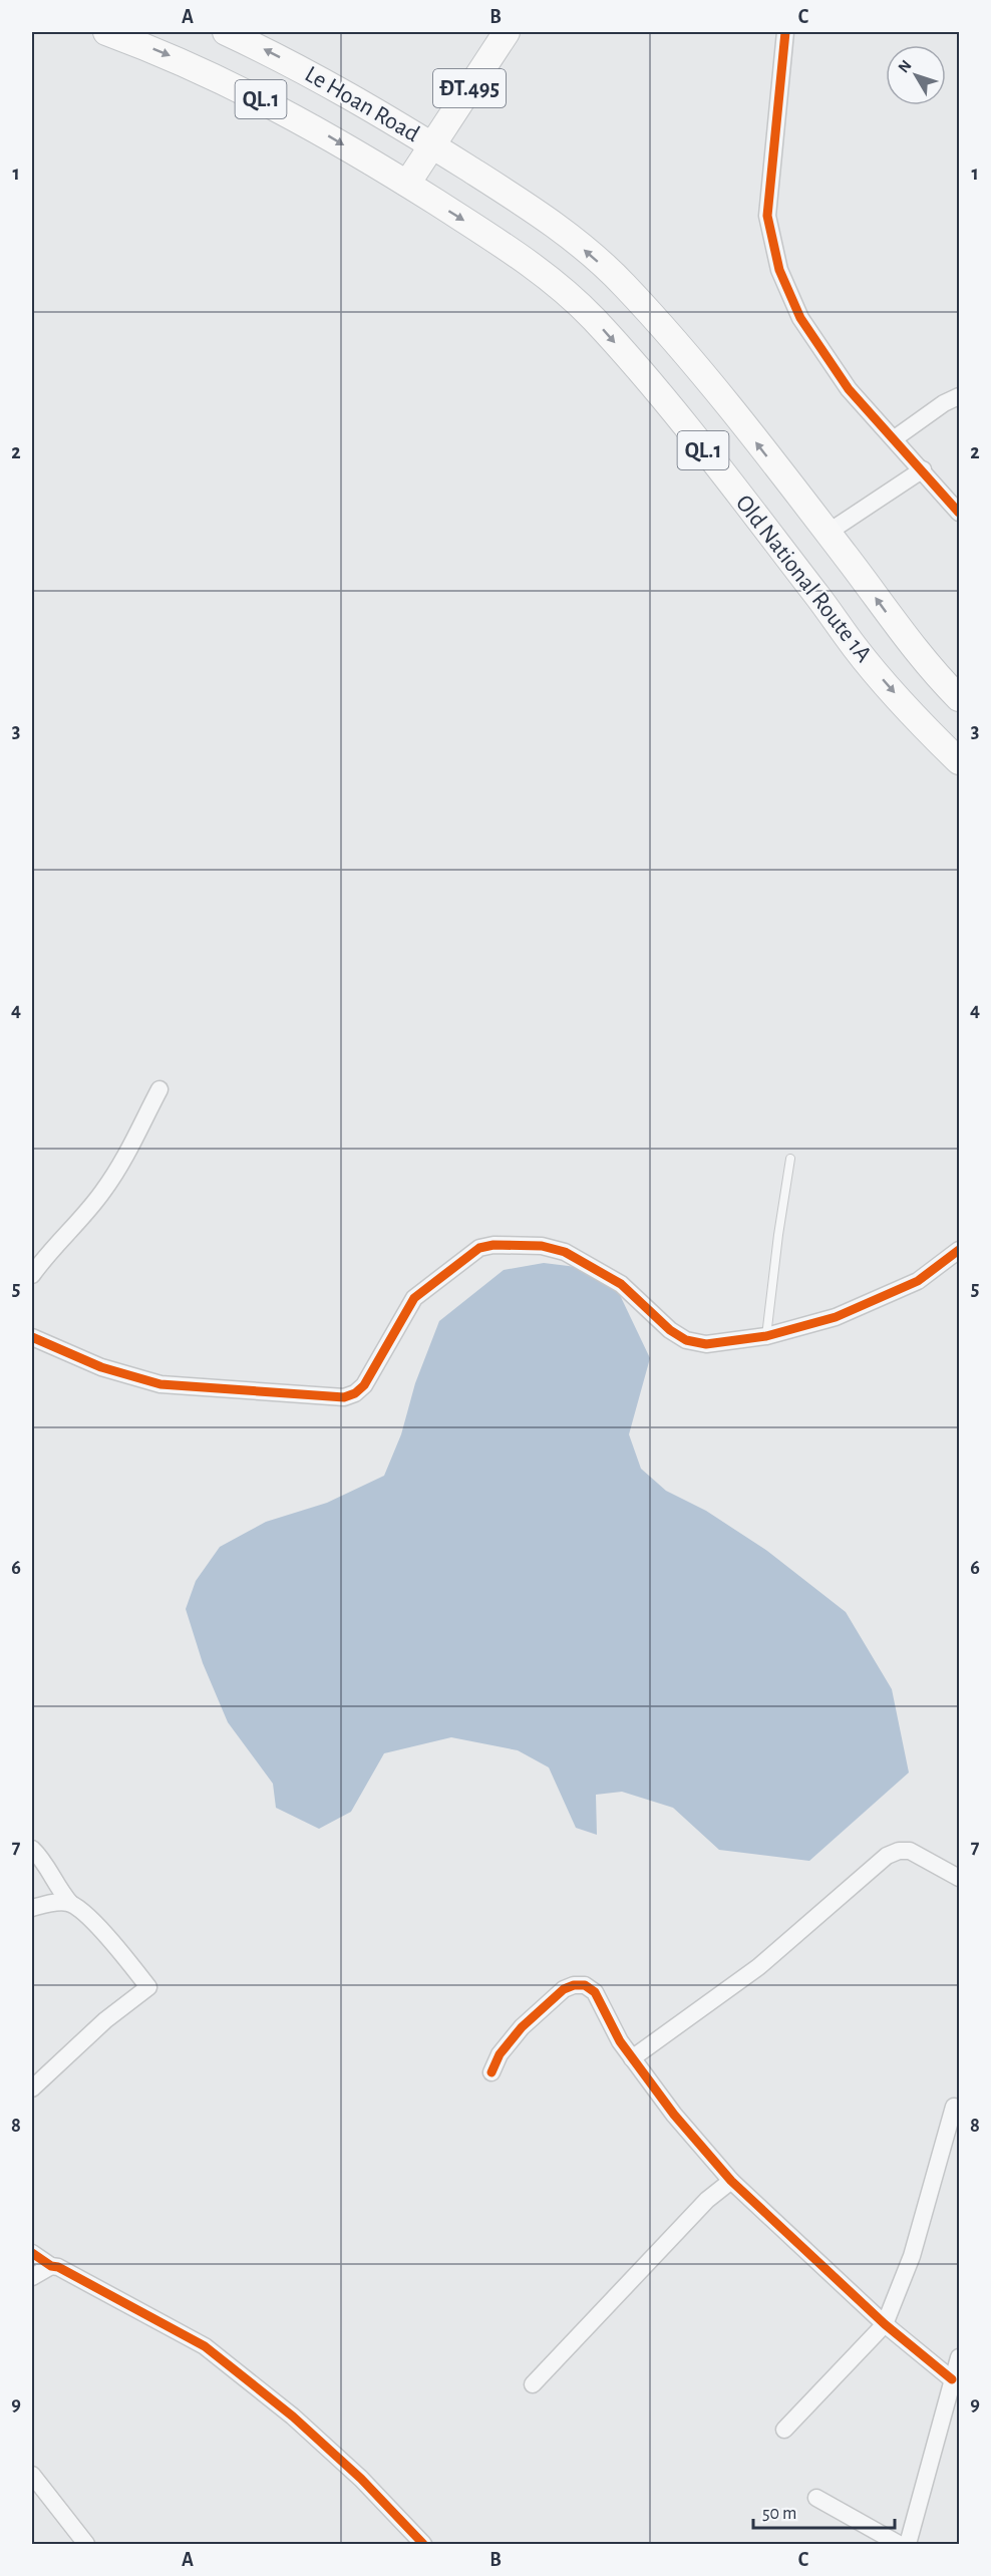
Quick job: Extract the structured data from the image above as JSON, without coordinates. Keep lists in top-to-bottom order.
{
  "streets": {
    "main road": [
      "ĐT.495",
      "QL.1",
      "Le Hoan Road",
      "Old National Route 1A"
    ]
  },
  "crossings": [
    ["ĐT.495", "Le Hoan Road"],
    ["ĐT.495", "Old National Route 1A"],
    ["Le Hoan Road", "Old National Route 1A"]
  ],
  "scale_bar": "50 m",
  "north": "top left",
  "grid": {
    "columns": ["A", "B", "C"],
    "rows": [
      "1",
      "2",
      "3",
      "4",
      "5",
      "6",
      "7",
      "8",
      "9"
    ]
  }
}
